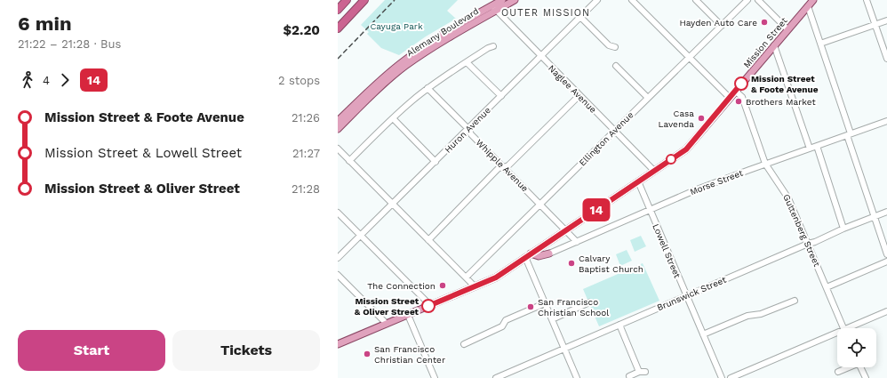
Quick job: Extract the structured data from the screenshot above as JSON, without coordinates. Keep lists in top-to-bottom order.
{
  "streets": {
    "main road": ["Alemany Boulevard", "Mission Street"],
    "street": [
      "Naglee Avenue",
      "Huron Avenue",
      "Ellington Avenue",
      "Whipple Avenue",
      "Morse Street",
      "Guttenberg Street",
      "Lowell Street",
      "Brunswick Street"
    ]
  },
  "crossings": [
    ["Alemany Boulevard", "Naglee Avenue"],
    ["Mission Street", "Naglee Avenue"],
    ["Mission Street", "Whipple Avenue"],
    ["Mission Street", "Guttenberg Street"],
    ["Mission Street", "Lowell Street"],
    ["Naglee Avenue", "Huron Avenue"],
    ["Naglee Avenue", "Ellington Avenue"],
    ["Huron Avenue", "Whipple Avenue"],
    ["Ellington Avenue", "Whipple Avenue"],
    ["Whipple Avenue", "Morse Street"],
    ["Morse Street", "Guttenberg Street"],
    ["Morse Street", "Lowell Street"],
    ["Guttenberg Street", "Brunswick Street"],
    ["Lowell Street", "Brunswick Street"]
  ],
  "districts": ["OUTER MISSION"],
  "parks": ["Cayuga Park"],
  "places": [
    "Hayden Auto Care",
    "Mission Street & Foote Avenue",
    "Brothers Market",
    "Casa Lavenda",
    "Calvary Baptist Church",
    "The Connection",
    "Mission Street & Oliver Street",
    "San Francisco Christian School",
    "San Francisco Christian Center"
  ],
  "lines": ["bus line 14"],
  "page": {
    "heading": ["6 min", "21:22 – 21:28 · Bus", "$2.20"],
    "on_map": "14",
    "legs": ["4", "14", "2 stops"],
    "list": [
      {
        "name": "Mission Street & Foote Avenue",
        "value": "21:26"
      },
      {
        "name": "Mission Street & Lowell Street",
        "value": "21:27"
      },
      {
        "name": "Mission Street & Oliver Street",
        "value": "21:28"
      }
    ],
    "buttons": ["Start", "Tickets"]
  }
}
